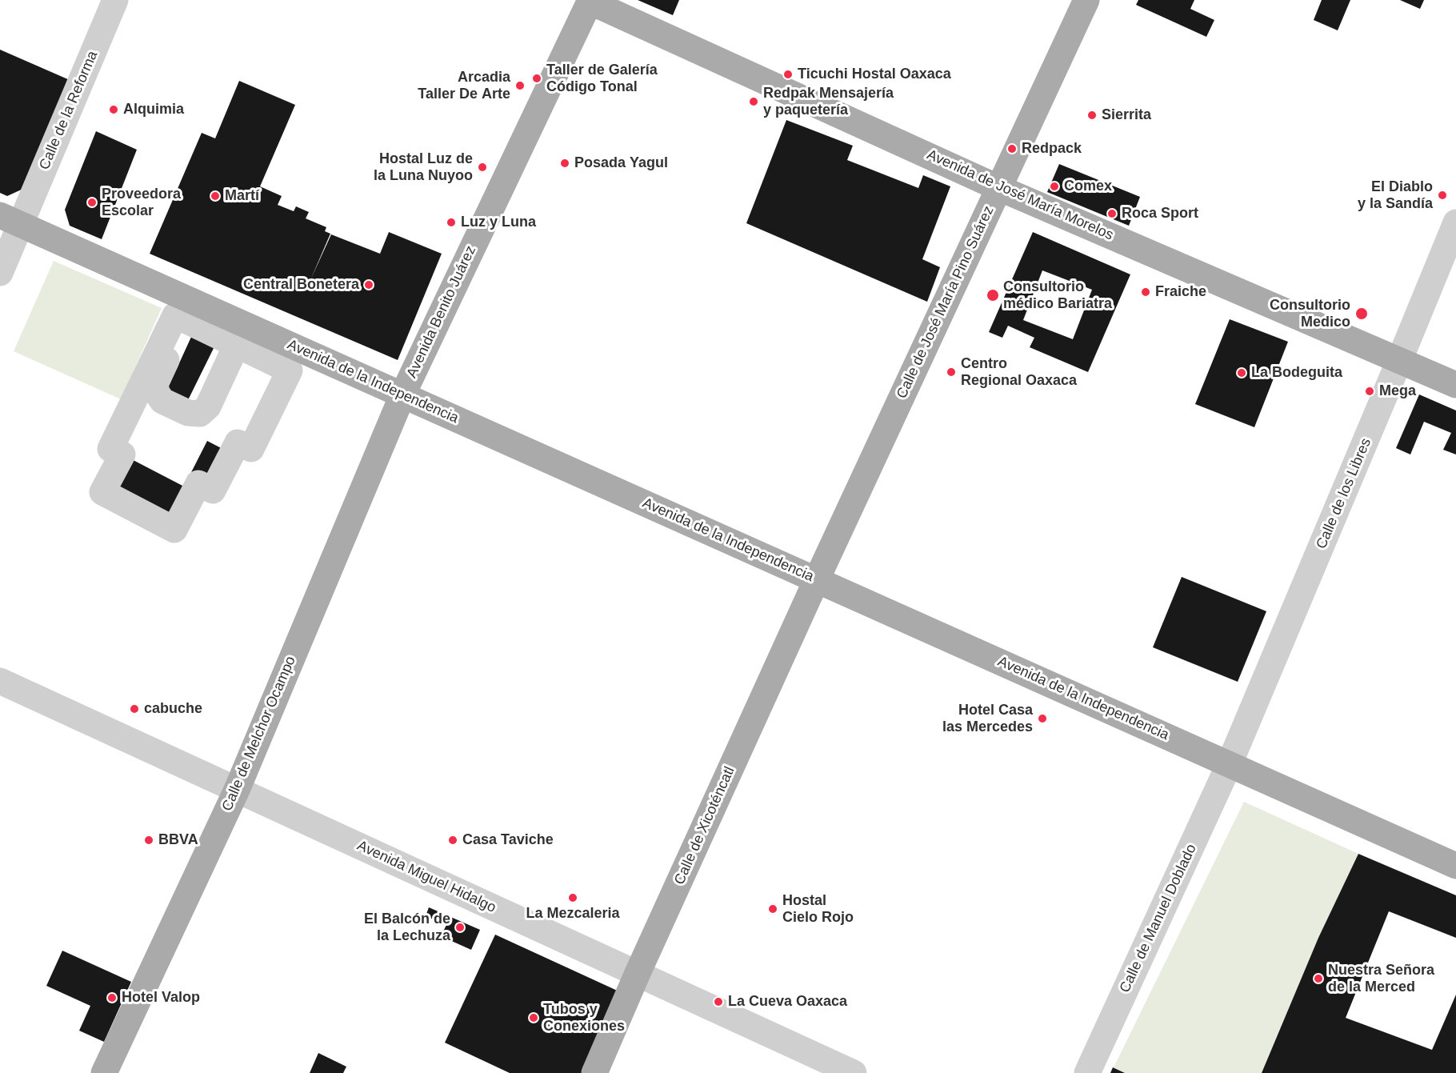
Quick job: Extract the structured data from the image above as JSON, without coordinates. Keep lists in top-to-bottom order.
{
  "streets": {
    "main road": [
      "Avenida de José María Morelos",
      "Calle de José María Pino Suárez",
      "Avenida Benito Juárez",
      "Avenida de la Independencia",
      "Calle de Melchor Ocampo",
      "Calle de Xicoténcatl"
    ],
    "street": [
      "Calle de la Reforma",
      "Calle de los Libres",
      "Avenida Miguel Hidalgo",
      "Calle de Manuel Doblado"
    ]
  },
  "crossings": [
    ["Calle de la Reforma", "Avenida de la Independencia"],
    ["Avenida de José María Morelos", "Calle de José María Pino Suárez"],
    ["Avenida de José María Morelos", "Avenida Benito Juárez"],
    ["Avenida de José María Morelos", "Calle de los Libres"],
    ["Calle de José María Pino Suárez", "Avenida de la Independencia"],
    ["Calle de José María Pino Suárez", "Calle de Xicoténcatl"],
    ["Avenida Benito Juárez", "Avenida de la Independencia"],
    ["Avenida Benito Juárez", "Calle de Melchor Ocampo"],
    ["Avenida de la Independencia", "Calle de los Libres"],
    ["Avenida de la Independencia", "Calle de Melchor Ocampo"],
    ["Avenida de la Independencia", "Calle de Xicoténcatl"],
    ["Avenida de la Independencia", "Calle de Manuel Doblado"],
    ["Calle de los Libres", "Calle de Manuel Doblado"],
    ["Calle de Melchor Ocampo", "Avenida Miguel Hidalgo"],
    ["Calle de Xicoténcatl", "Avenida Miguel Hidalgo"]
  ],
  "places": [
    "Ticuchi Hostal Oaxaca",
    "Taller de Galería Código Tonal",
    "Arcadia Taller De Arte",
    "Redpak Mensajería y paquetería",
    "Alquimia",
    "Sierrita",
    "Redpack",
    "Posada Yagul",
    "Hostal Luz de la Luna Nuyoo",
    "Comex",
    "El Diablo y la Sandía",
    "Martí",
    "Proveedora Escolar",
    "Roca Sport",
    "Luz y Luna",
    "Central Bonetera",
    "Fraiche",
    "Consultorio médico Bariatra",
    "Consultorio Medico",
    "Centro Regional Oaxaca",
    "La Bodeguita",
    "Mega",
    "cabuche",
    "Hotel Casa las Mercedes",
    "BBVA",
    "Casa Taviche",
    "La Mezcaleria",
    "Hostal Cielo Rojo",
    "El Balcón de la Lechuza",
    "Nuestra Señora de la Merced",
    "Hotel Valop",
    "La Cueva Oaxaca",
    "Tubos y Conexiones"
  ]
}
